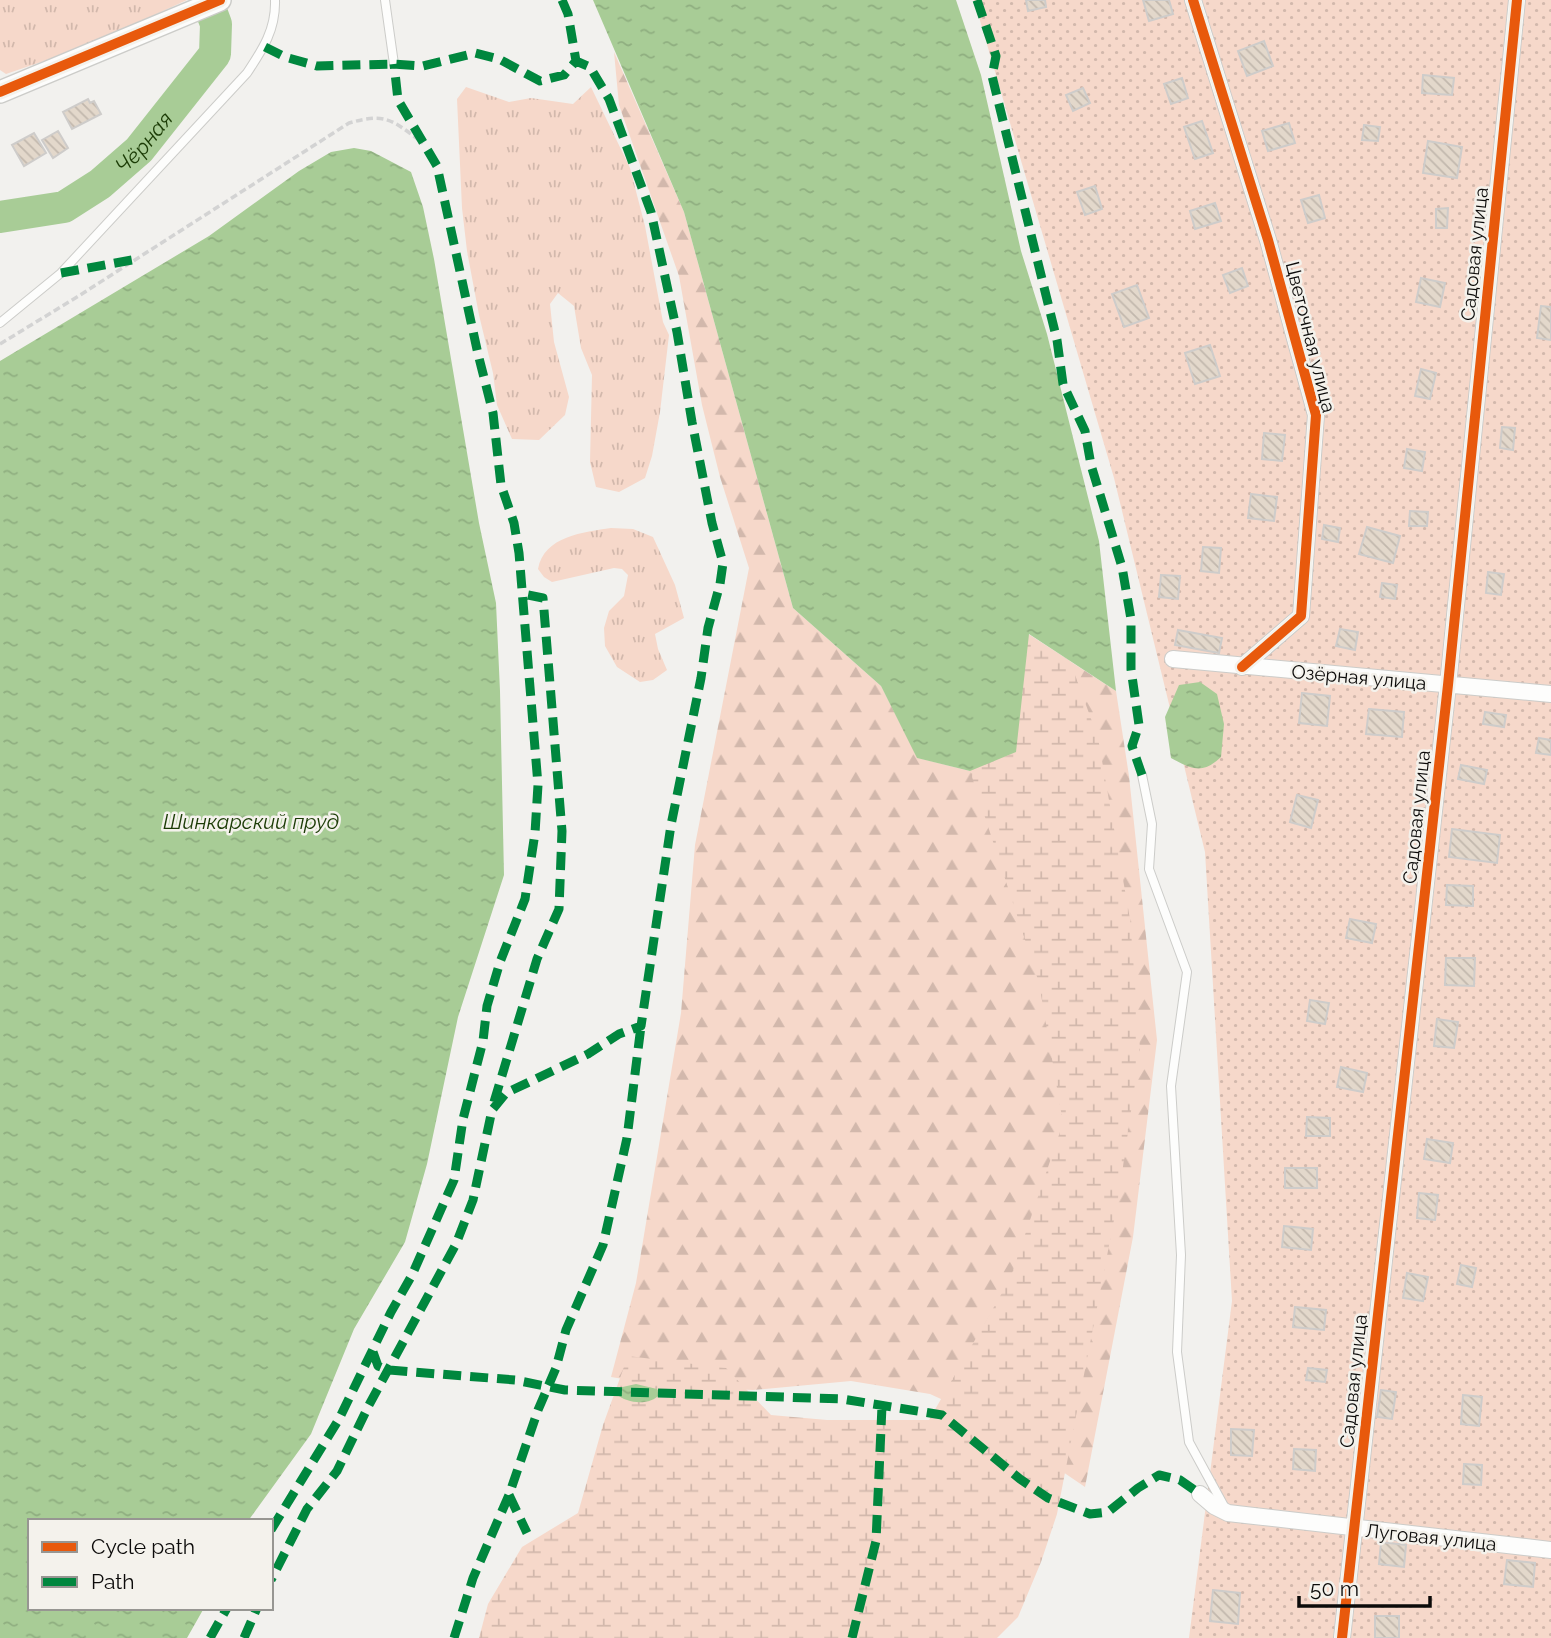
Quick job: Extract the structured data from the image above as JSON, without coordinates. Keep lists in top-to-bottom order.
{
  "streets": {
    "street": [
      "Садовая улица",
      "Цветочная улица",
      "Озёрная улица",
      "Луговая улица"
    ]
  },
  "crossings": [
    ["Садовая улица", "Озёрная улица"],
    ["Садовая улица", "Луговая улица"],
    ["Цветочная улица", "Озёрная улица"]
  ],
  "water": ["Чёрная", "Шинкарский пруд"],
  "legend": ["Cycle path", "Path"],
  "scale_bar": "50 m"
}
